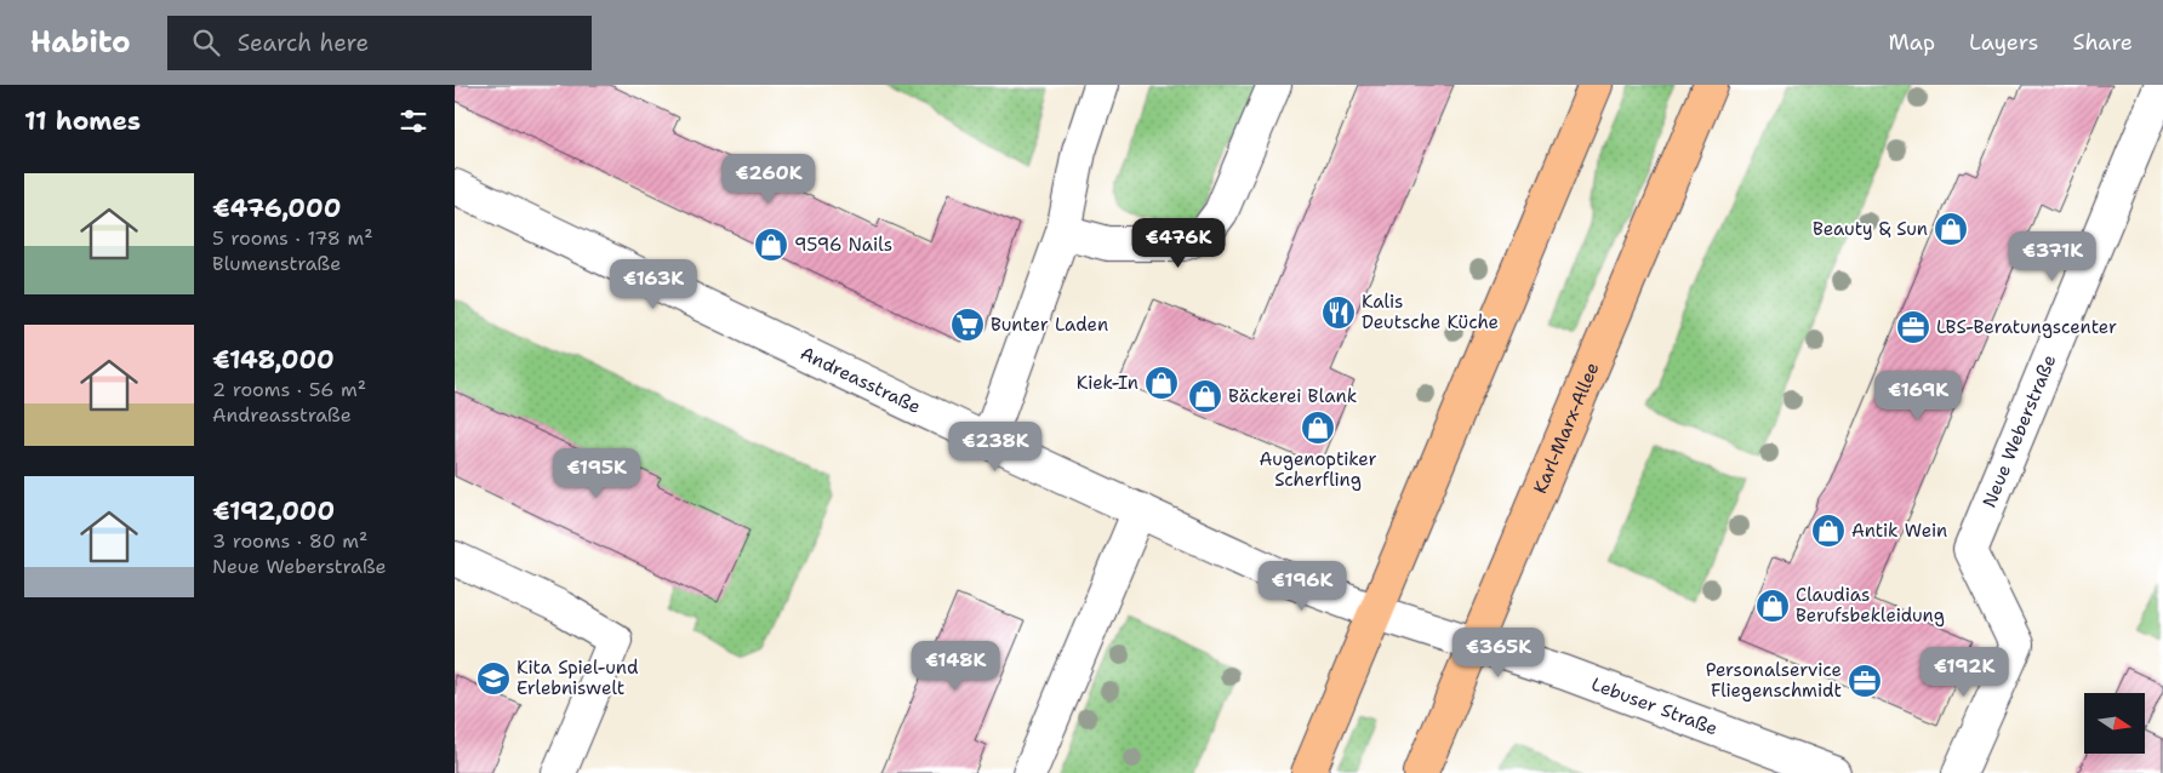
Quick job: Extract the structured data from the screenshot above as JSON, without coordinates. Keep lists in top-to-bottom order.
{
  "streets": {
    "main road": ["Karl-Marx-Allee"],
    "street": ["Andreasstraße", "Neue Weberstraße", "Lebuser Straße"]
  },
  "crossings": [
    ["Andreasstraße", "Karl-Marx-Allee"],
    ["Andreasstraße", "Lebuser Straße"],
    ["Karl-Marx-Allee", "Lebuser Straße"]
  ],
  "places": {
    "shop": [
      "Beauty & Sun",
      "9596 Nails",
      "Kiek-In",
      "Bäckerei Blank",
      "Augenoptiker Scherfling",
      "Antik Wein",
      "Claudias Berufsbekleidung"
    ],
    "restaurant": ["Kalis Deutsche Küche"],
    "supermarket": ["Bunter Laden"],
    "office": ["LBS-Beratungscenter", "Personalservice Fliegenschmidt"],
    "school or university": ["Kita Spiel-und Erlebniswelt"]
  },
  "north": "right",
  "page": {
    "header": "Habito",
    "search": "Search here",
    "nav": ["Map", "Layers", "Share"],
    "heading": "11 homes",
    "price": [
      "€260K",
      "€476K",
      "€371K",
      "€163K",
      "€169K",
      "€238K",
      "€195K",
      "€196K",
      "€365K",
      "€148K",
      "€192K"
    ],
    "list": [
      {
        "name": "€476,000",
        "note": "5 rooms · 178 m² · Blumenstraße"
      },
      {
        "name": "€148,000",
        "note": "2 rooms · 56 m² · Andreasstraße"
      },
      {
        "name": "€192,000",
        "note": "3 rooms · 80 m² · Neue Weberstraße"
      }
    ]
  }
}
